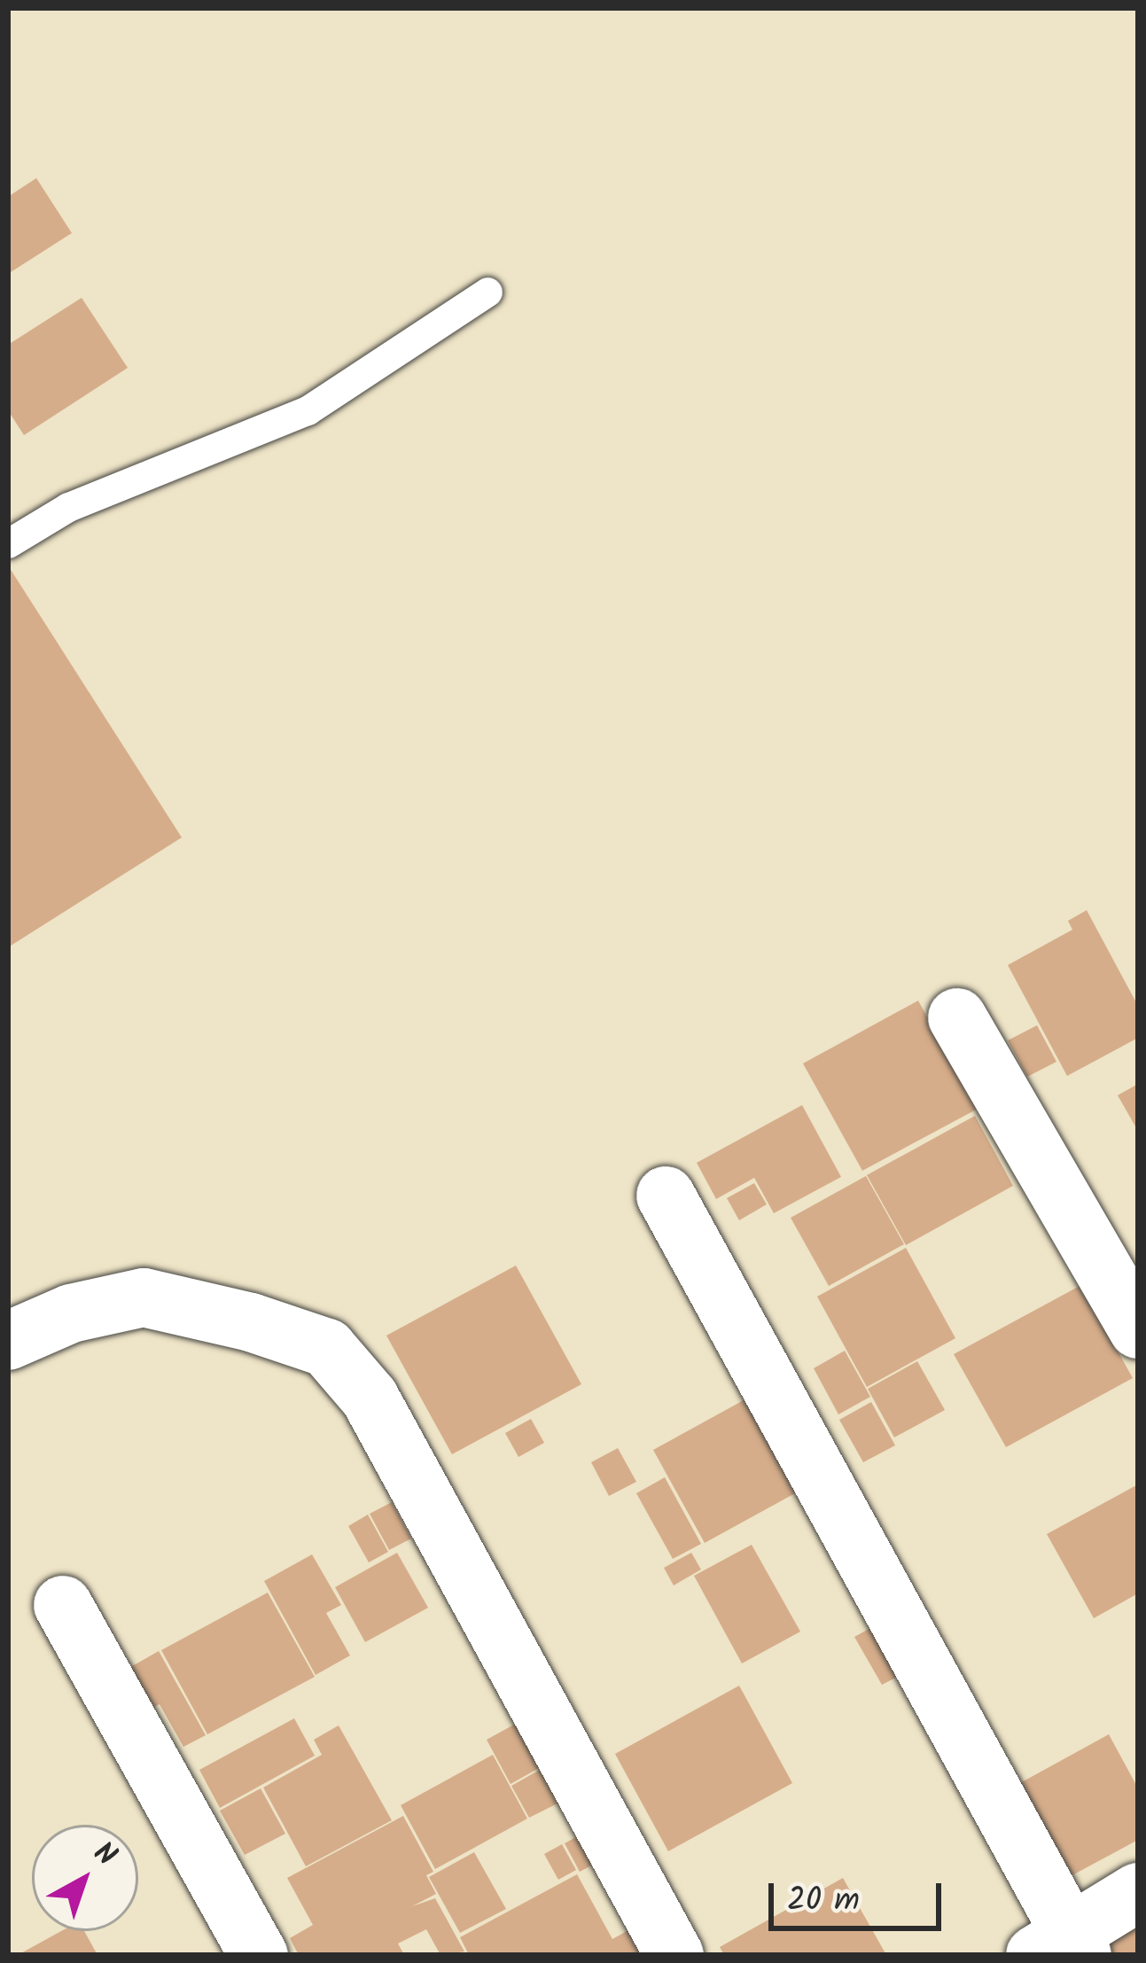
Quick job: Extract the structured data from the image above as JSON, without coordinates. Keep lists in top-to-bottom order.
{
  "scale_bar": "20 m",
  "north": "top right"
}
